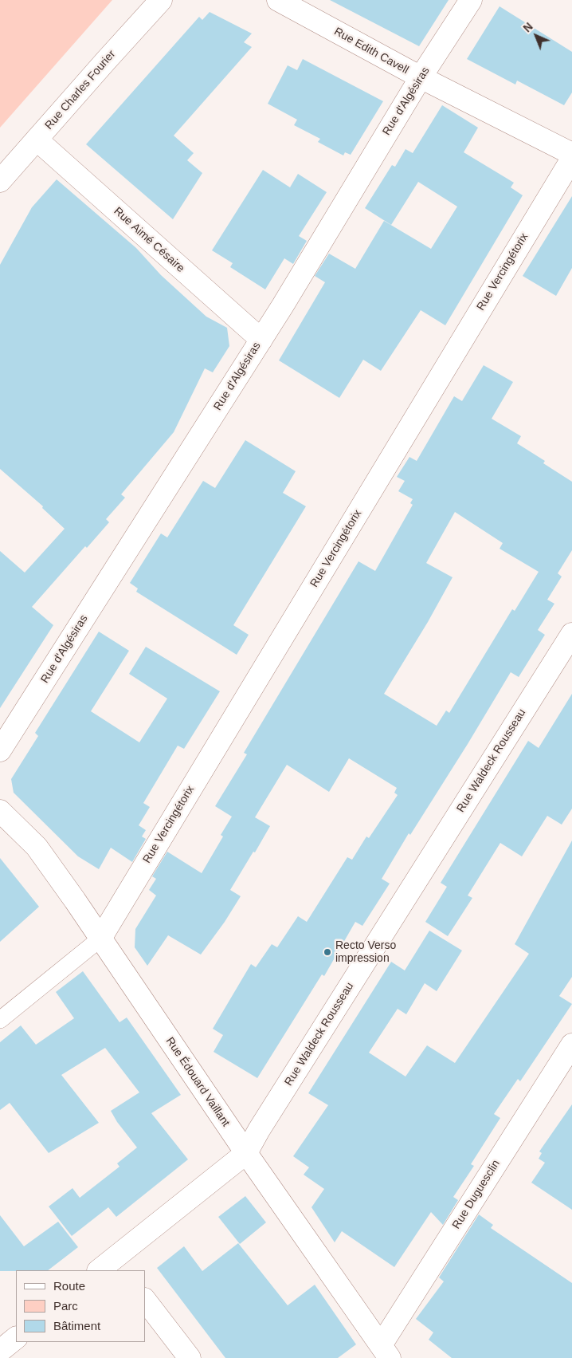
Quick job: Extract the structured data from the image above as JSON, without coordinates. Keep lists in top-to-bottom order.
{
  "streets": {
    "street": [
      "Rue Edith Cavell",
      "Rue Charles Fourier",
      "Rue d'Algésiras",
      "Rue Aimé Césaire",
      "Rue Vercingétorix",
      "Rue Waldeck Rousseau",
      "Rue Édouard Vaillant",
      "Rue Duguesclin"
    ]
  },
  "crossings": [
    ["Rue Edith Cavell", "Rue d'Algésiras"],
    ["Rue Charles Fourier", "Rue Aimé Césaire"],
    ["Rue d'Algésiras", "Rue Aimé Césaire"],
    ["Rue Vercingétorix", "Rue Édouard Vaillant"],
    ["Rue Waldeck Rousseau", "Rue Édouard Vaillant"],
    ["Rue Édouard Vaillant", "Rue Duguesclin"]
  ],
  "places": ["Recto Verso impression"],
  "legend": ["Route", "Parc", "Bâtiment"],
  "north": "top left"
}
